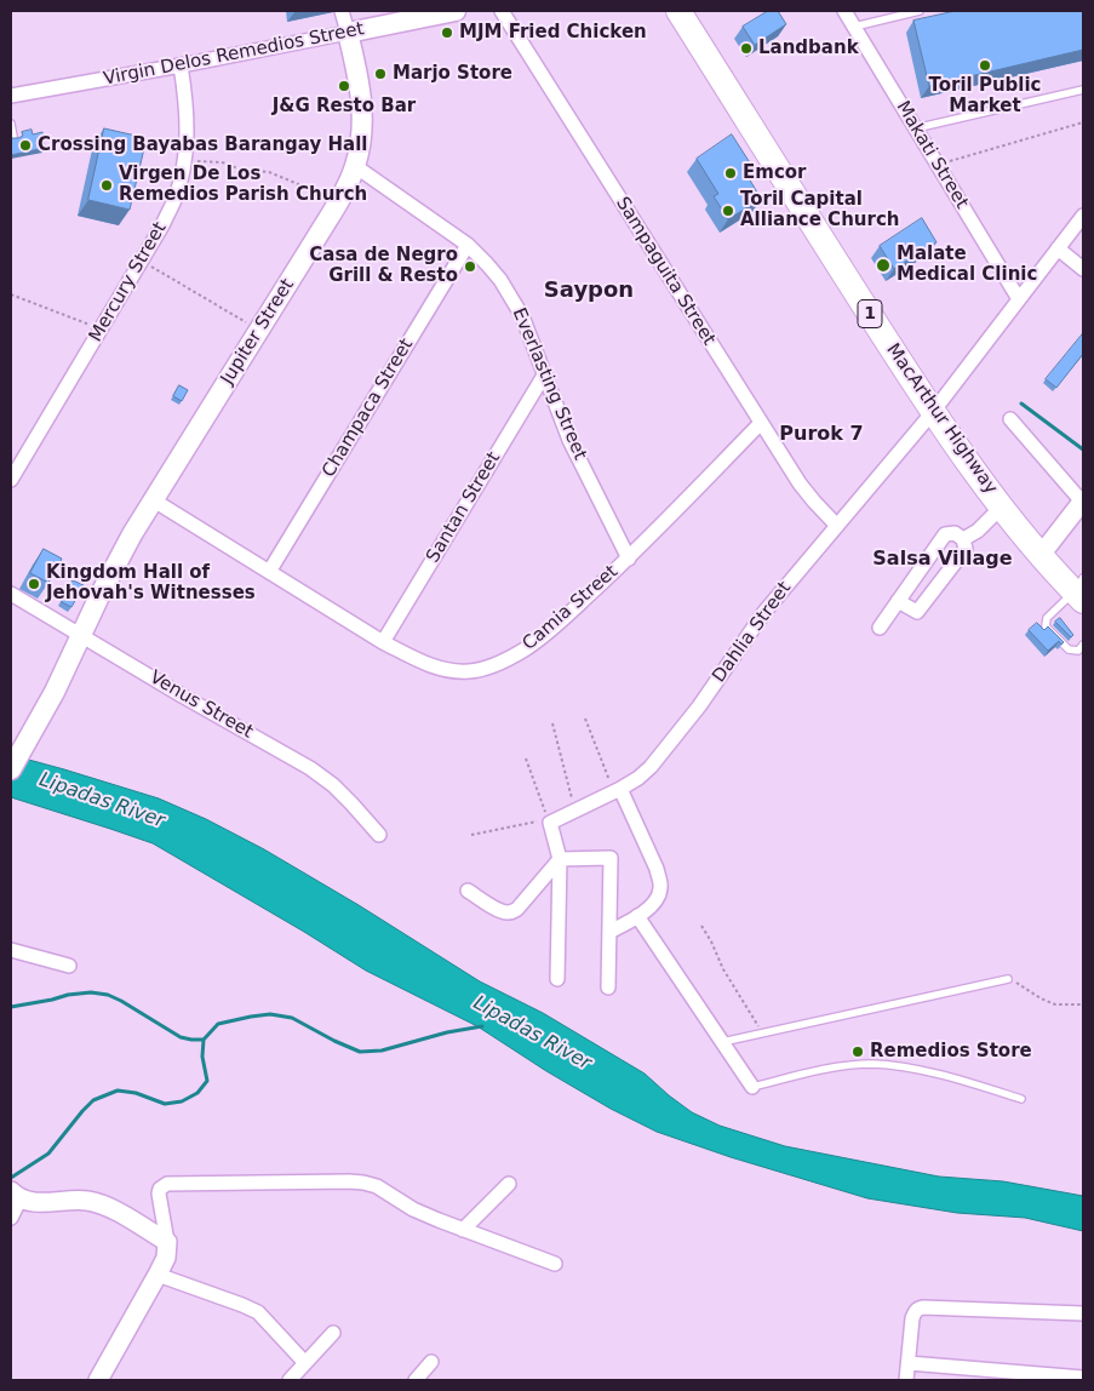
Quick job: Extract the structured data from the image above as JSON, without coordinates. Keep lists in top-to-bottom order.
{
  "streets": {
    "highway": ["1", "MacArthur Highway"],
    "main road": ["Virgin Delos Remedios Street", "Jupiter Street"],
    "street": [
      "Makati Street",
      "Sampaguita Street",
      "Mercury Street",
      "Everlasting Street",
      "Champaca Street",
      "Santan Street",
      "Camia Street",
      "Dahlia Street",
      "Venus Street"
    ]
  },
  "crossings": [
    ["Virgin Delos Remedios Street", "Mercury Street"],
    ["Virgin Delos Remedios Street", "Jupiter Street"],
    ["Makati Street", "Dahlia Street"],
    ["Sampaguita Street", "Camia Street"],
    ["Sampaguita Street", "Dahlia Street"],
    ["Jupiter Street", "Everlasting Street"],
    ["Jupiter Street", "Camia Street"],
    ["Jupiter Street", "Venus Street"],
    ["Everlasting Street", "Champaca Street"],
    ["Everlasting Street", "Santan Street"],
    ["Everlasting Street", "Camia Street"],
    ["Champaca Street", "Camia Street"],
    ["MacArthur Highway", "Dahlia Street"],
    ["Santan Street", "Camia Street"]
  ],
  "districts": ["Saypon", "Purok 7", "Salsa Village"],
  "water": ["Lipadas River"],
  "places": [
    "MJM Fried Chicken",
    "Landbank",
    "Toril Public Market",
    "Marjo Store",
    "J&G Resto Bar",
    "Crossing Bayabas Barangay Hall",
    "Emcor",
    "Virgen De Los Remedios Parish Church",
    "Toril Capital Alliance Church",
    "Malate Medical Clinic",
    "Casa de Negro Grill & Resto",
    "Kingdom Hall of Jehovah's Witnesses",
    "Remedios Store"
  ]
}
